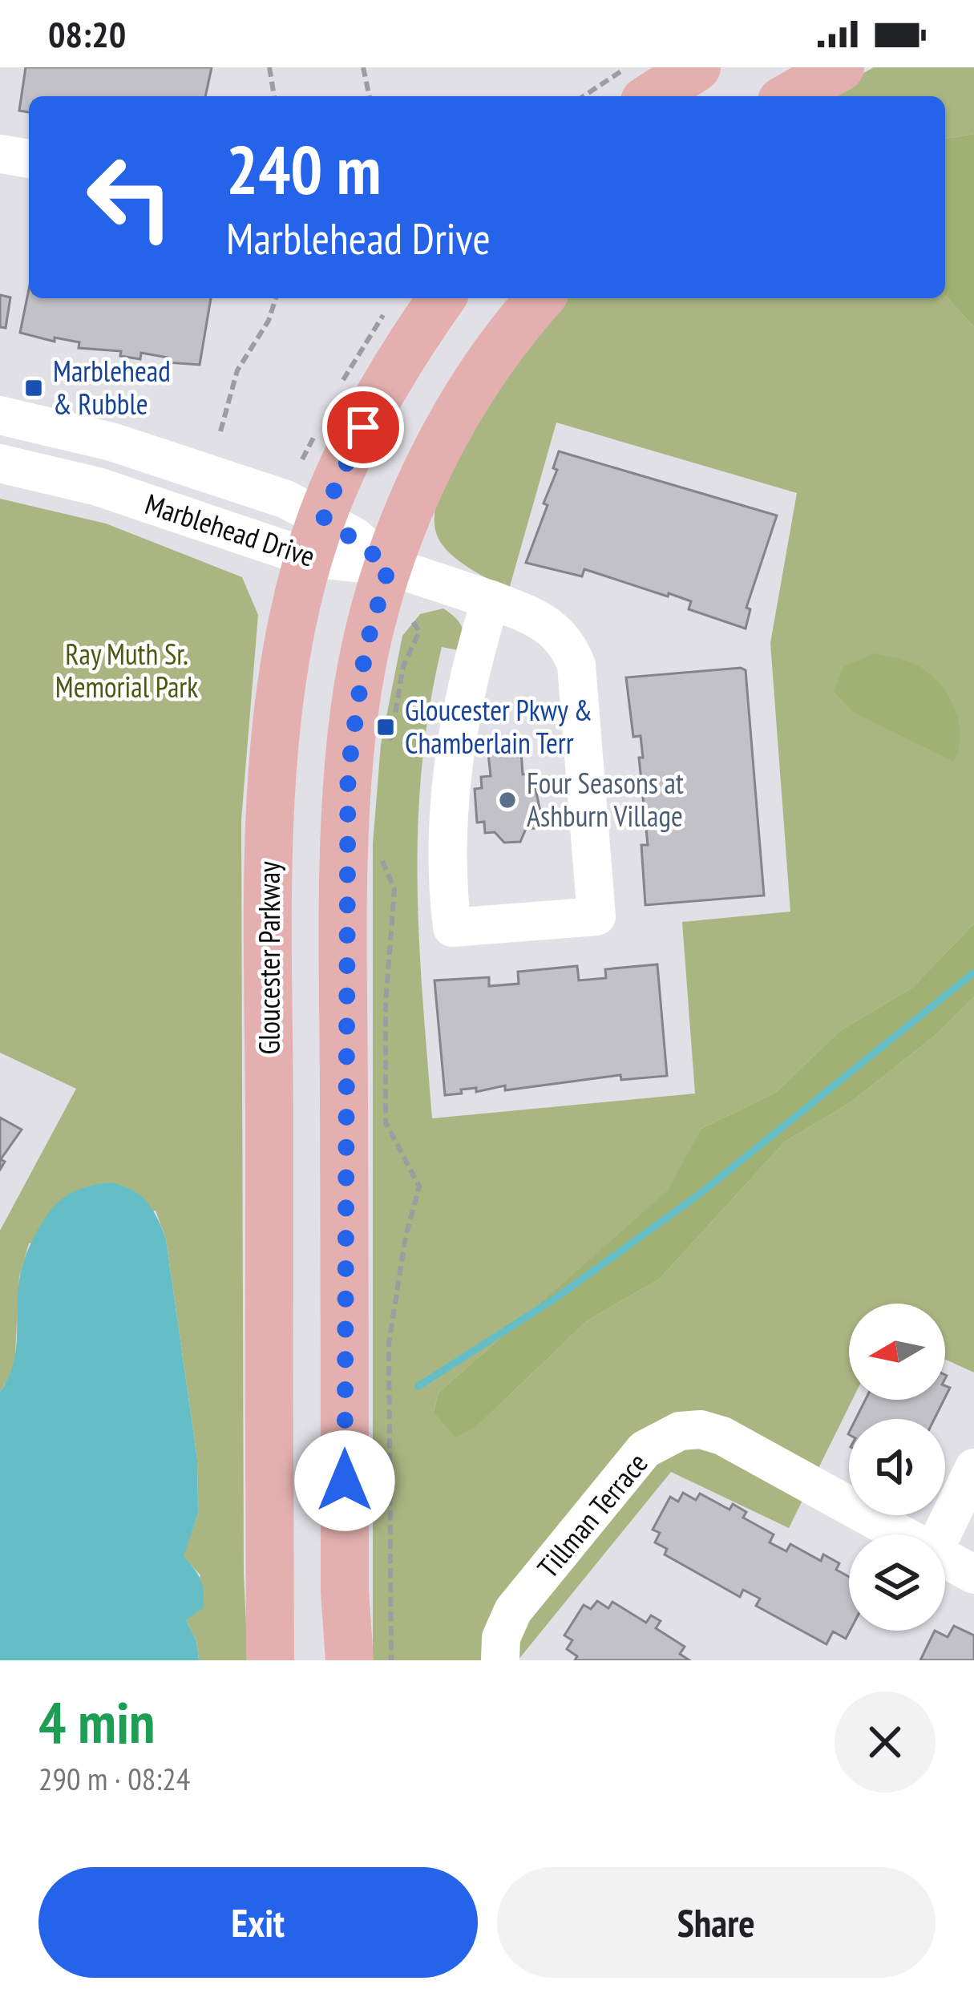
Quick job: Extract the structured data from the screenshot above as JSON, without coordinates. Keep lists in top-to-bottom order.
{
  "streets": {
    "main road": ["Gloucester Parkway"],
    "street": ["Marblehead Drive", "Tillman Terrace"]
  },
  "crossings": [
    ["Marblehead Drive", "Gloucester Parkway"]
  ],
  "parks": ["Ray Muth Sr. Memorial Park"],
  "places": {
    "transit": ["Marblehead & Rubble", "Gloucester Pkwy & Chamberlain Terr"],
    "other": ["Four Seasons at Ashburn Village"]
  },
  "north": "left",
  "page": {
    "status": "08:20",
    "turn": ["240 m", "Marblehead Drive"],
    "heading": ["4 min", "290 m · 08:24"],
    "buttons": ["Exit", "Share"]
  }
}
